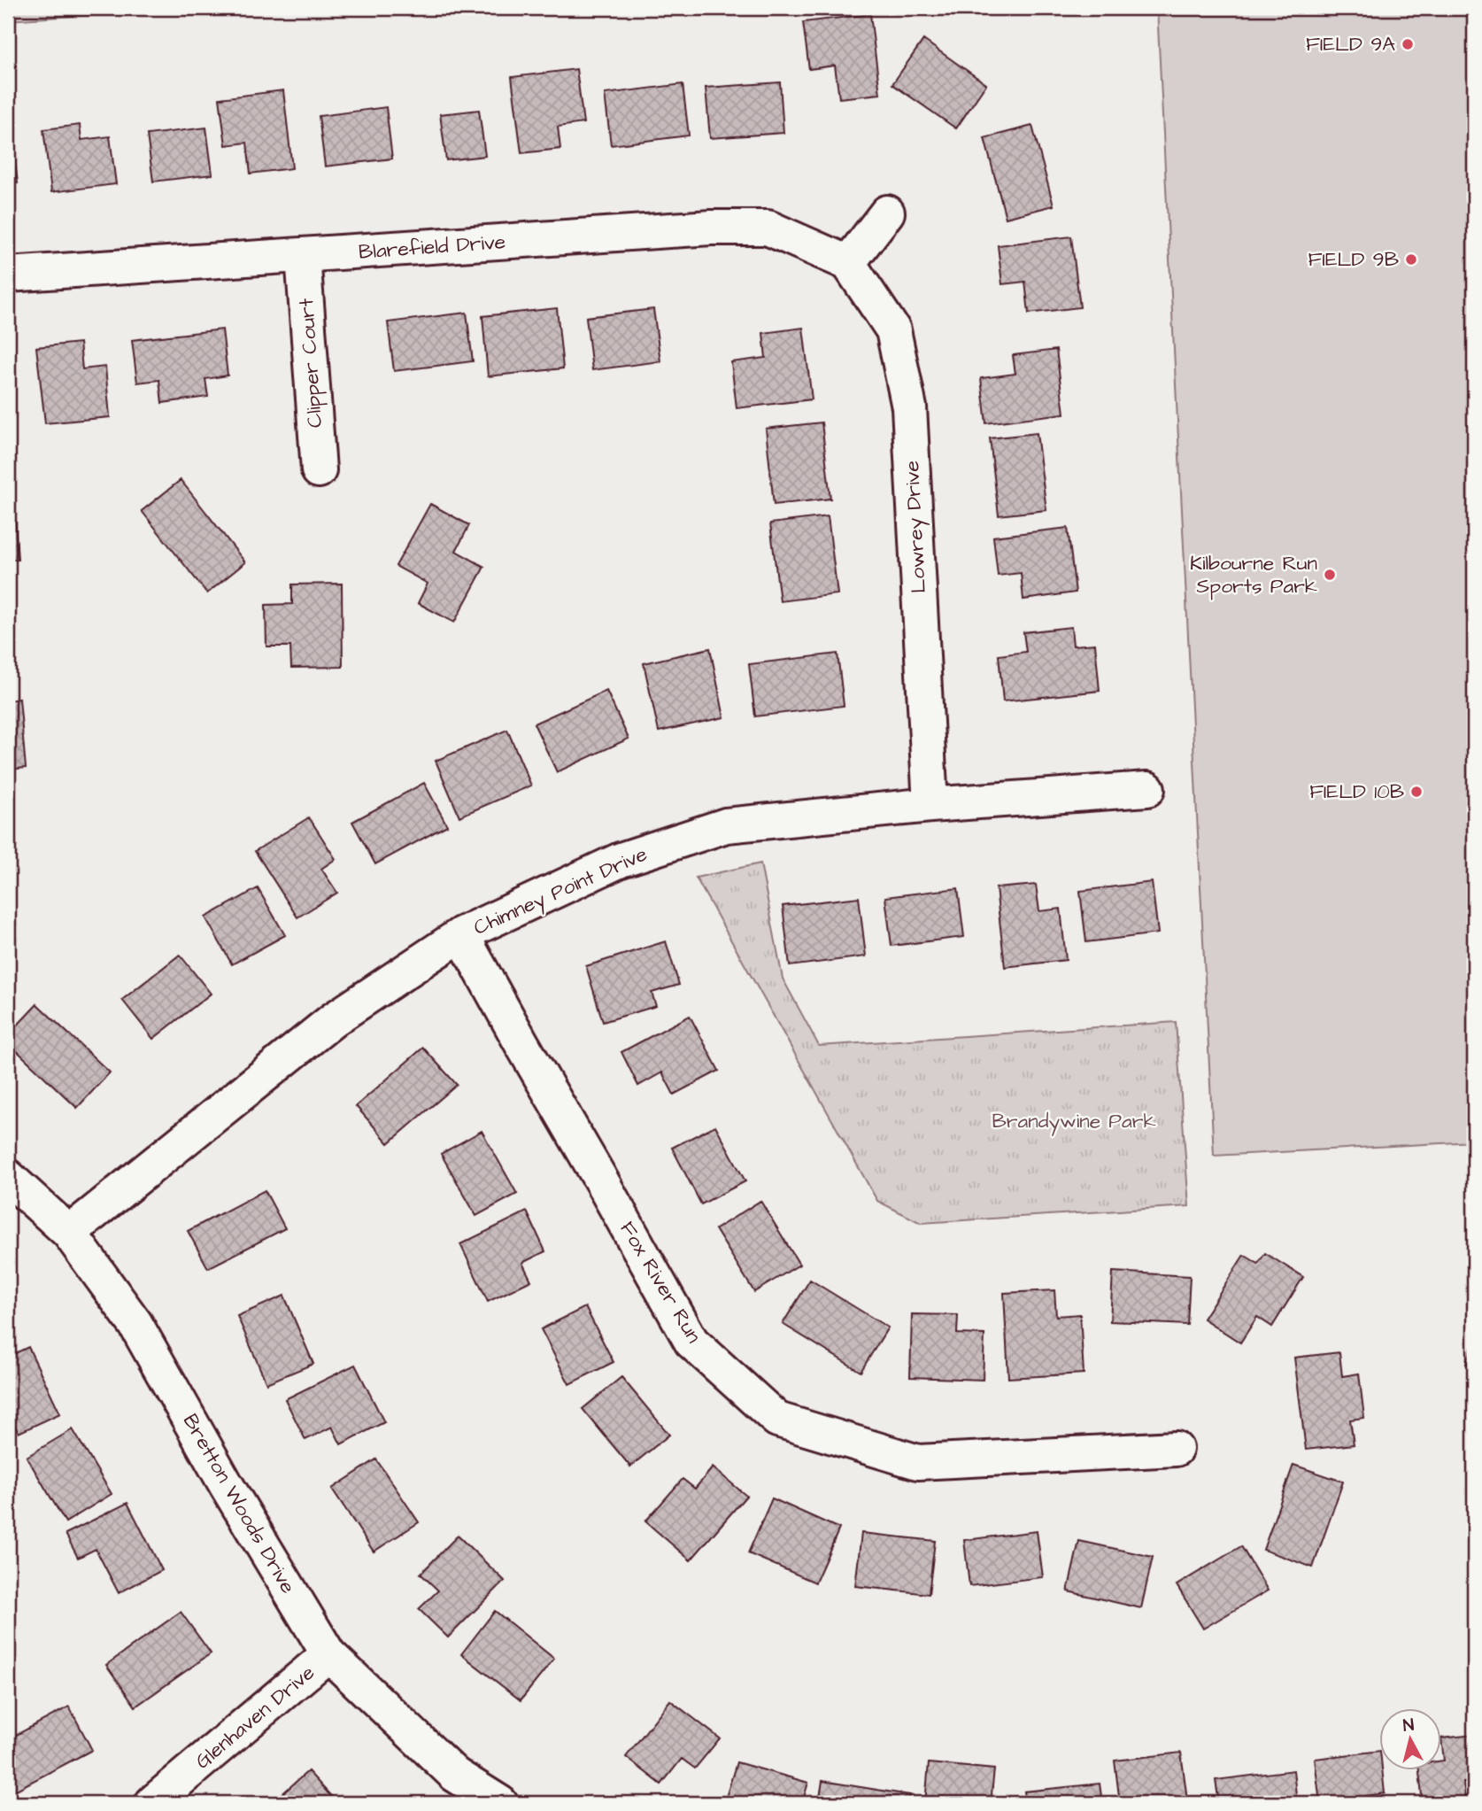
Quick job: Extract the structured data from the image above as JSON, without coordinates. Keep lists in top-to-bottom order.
{
  "streets": {
    "street": [
      "Blarefield Drive",
      "Clipper Court",
      "Lowrey Drive",
      "Chimney Point Drive",
      "Fox River Run",
      "Bretton Woods Drive",
      "Glenhaven Drive"
    ]
  },
  "crossings": [
    ["Blarefield Drive", "Clipper Court"],
    ["Blarefield Drive", "Lowrey Drive"],
    ["Lowrey Drive", "Chimney Point Drive"],
    ["Chimney Point Drive", "Fox River Run"],
    ["Chimney Point Drive", "Bretton Woods Drive"],
    ["Bretton Woods Drive", "Glenhaven Drive"]
  ],
  "parks": ["Brandywine Park"],
  "places": [
    "FIELD 9A",
    "FIELD 9B",
    "Kilbourne Run Sports Park",
    "FIELD 10B"
  ],
  "north": "top"
}
